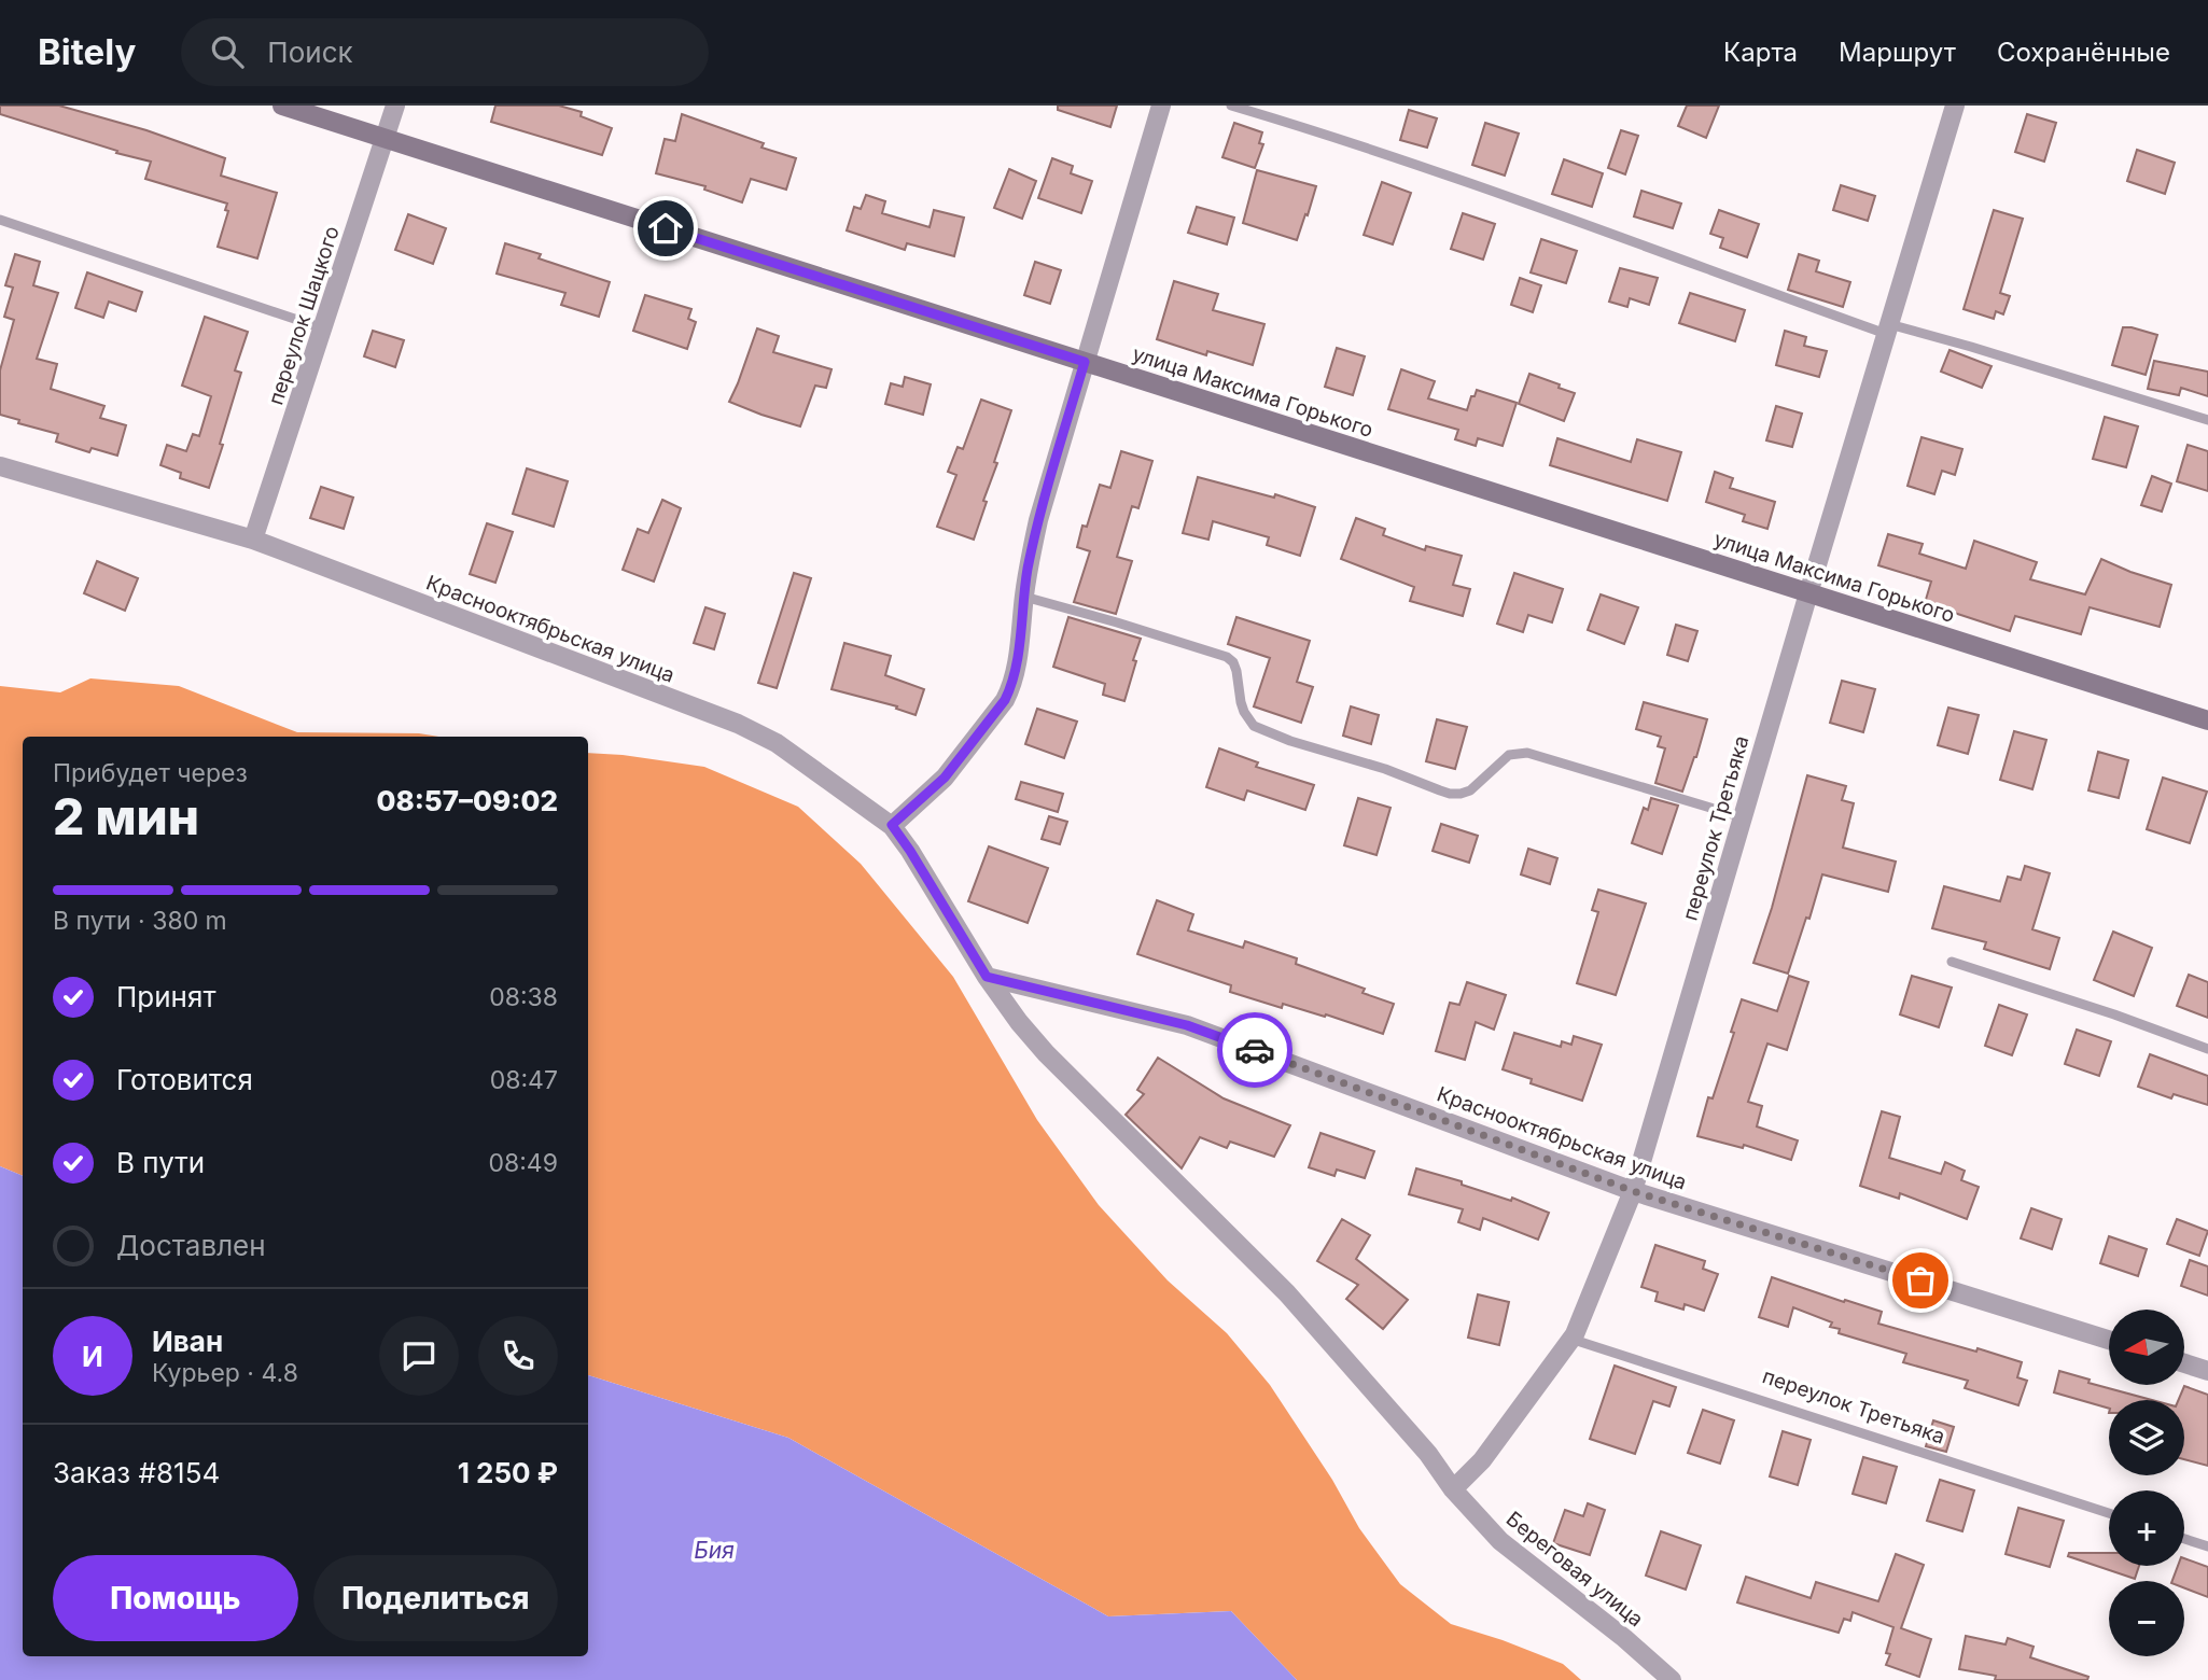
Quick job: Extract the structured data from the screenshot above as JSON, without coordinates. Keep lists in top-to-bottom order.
{
  "streets": {
    "main road": ["улица Максима Горького"],
    "street": [
      "переулок Шацкого",
      "Краснооктябрьская улица",
      "переулок Третьяка",
      "Береговая улица"
    ]
  },
  "crossings": [
    ["переулок Шацкого", "улица Максима Горького"],
    ["переулок Шацкого", "Краснооктябрьская улица"],
    ["улица Максима Горького", "переулок Третьяка"],
    ["Краснооктябрьская улица", "переулок Третьяка"],
    ["Краснооктябрьская улица", "Береговая улица"],
    ["переулок Третьяка", "Береговая улица"]
  ],
  "water": ["Бия"],
  "north": "left",
  "page": {
    "header": "Bitely",
    "search": "Поиск",
    "nav": ["Карта", "Маршрут", "Сохранённые"],
    "heading": ["2 мин", "Прибудет через", "08:57–09:02"],
    "panel": [
      "Иван",
      "Курьер · 4.8",
      "Заказ #8154",
      "1 250 ₽"
    ],
    "bar": "В пути · 380 m",
    "list": [
      ["Принят", "08:38"],
      ["Готовится", "08:47"],
      ["В пути", "08:49"],
      "Доставлен"
    ],
    "map_buttons": ["+", "−"],
    "round": "И",
    "buttons": ["Помощь", "Поделиться"]
  }
}
